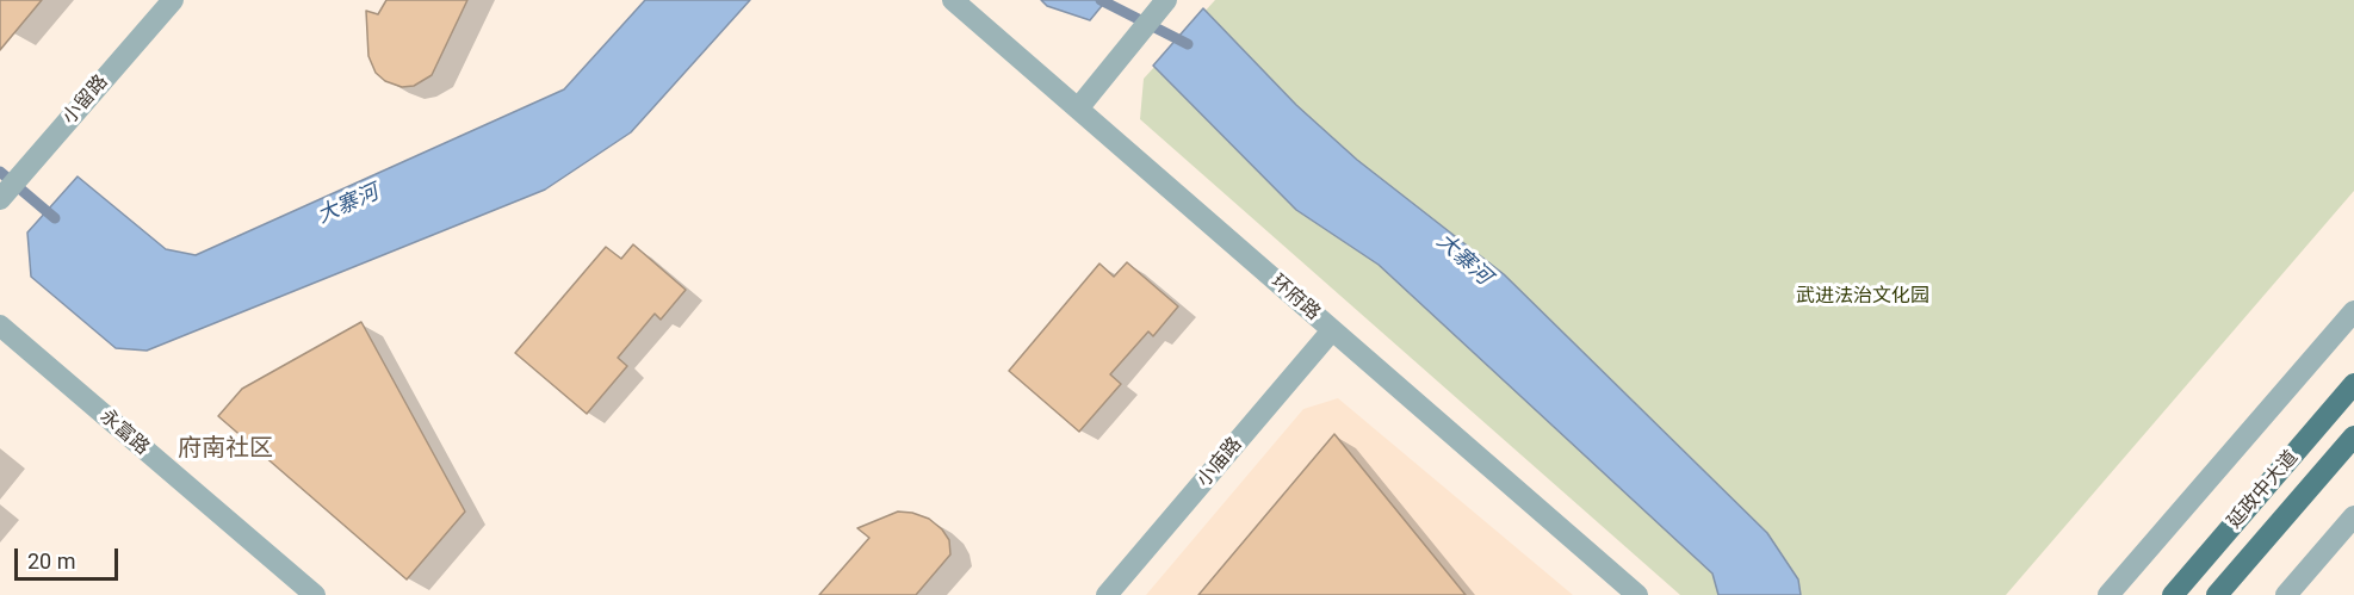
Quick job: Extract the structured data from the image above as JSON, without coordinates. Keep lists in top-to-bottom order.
{
  "streets": {
    "main road": ["延政中大道"],
    "street": [
      "小留路",
      "环府路",
      "永富路",
      "小庙路"
    ]
  },
  "crossings": [
    ["环府路", "小庙路"]
  ],
  "districts": ["府南社区"],
  "water": ["大寨河"],
  "parks": ["武进法治文化园"],
  "scale_bar": "20 m"
}
